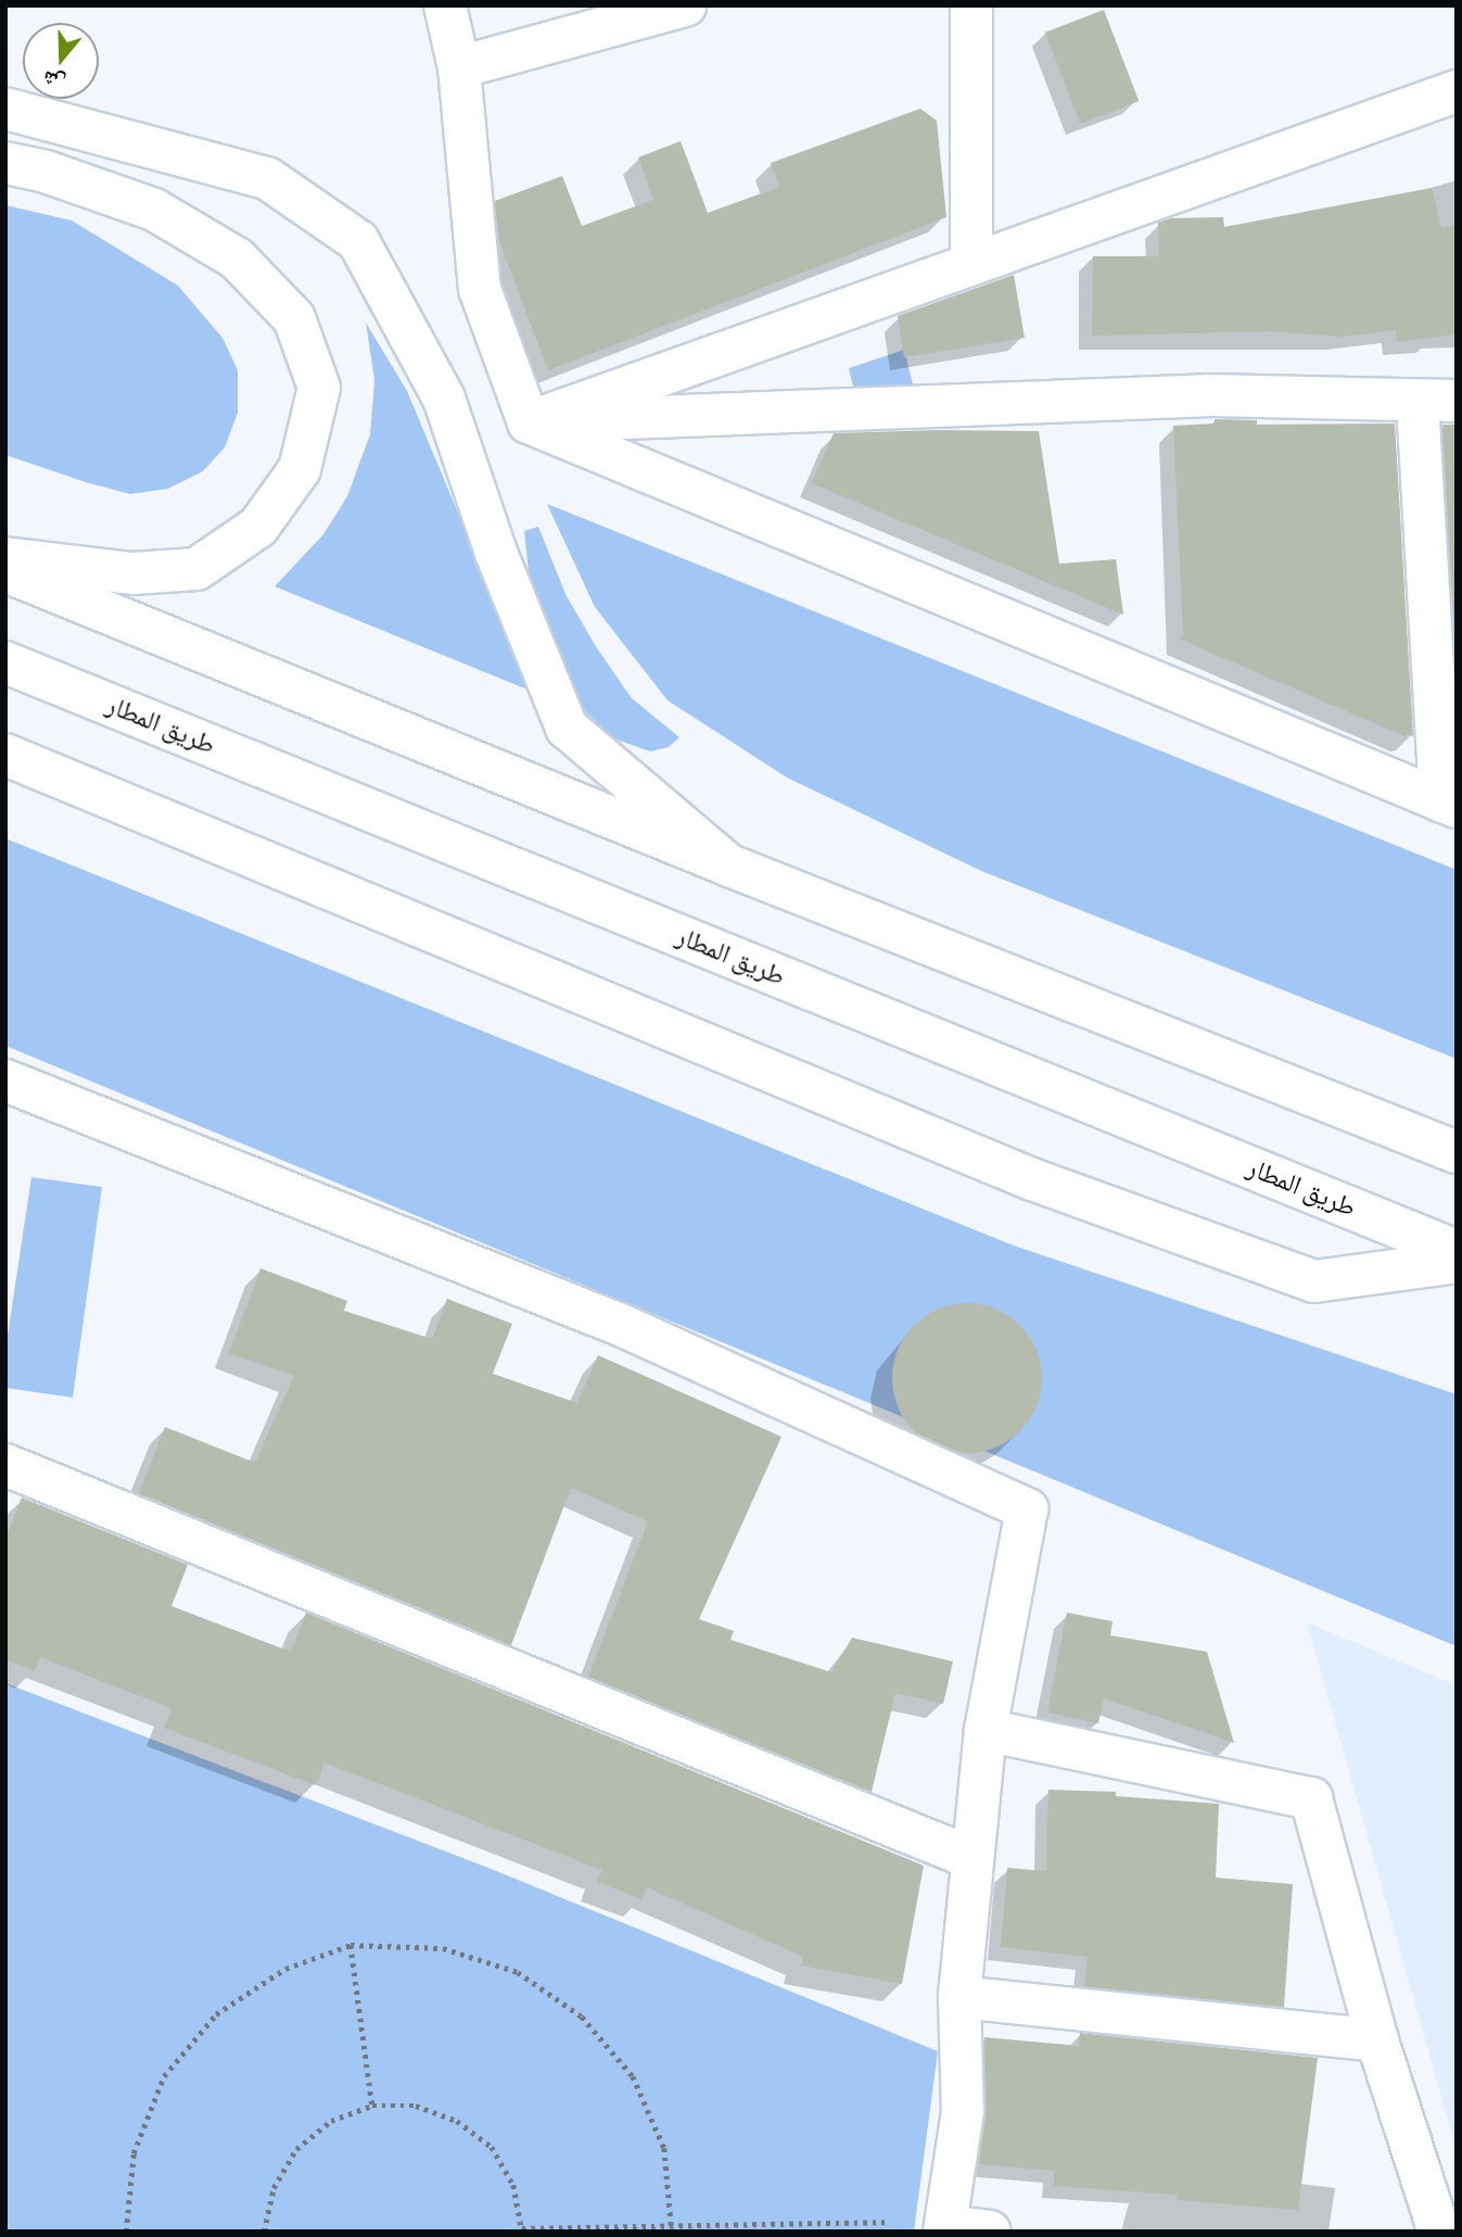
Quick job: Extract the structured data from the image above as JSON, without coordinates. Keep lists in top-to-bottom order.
{
  "streets": {
    "main road": ["طريق المطار"]
  },
  "north": "bottom"
}
